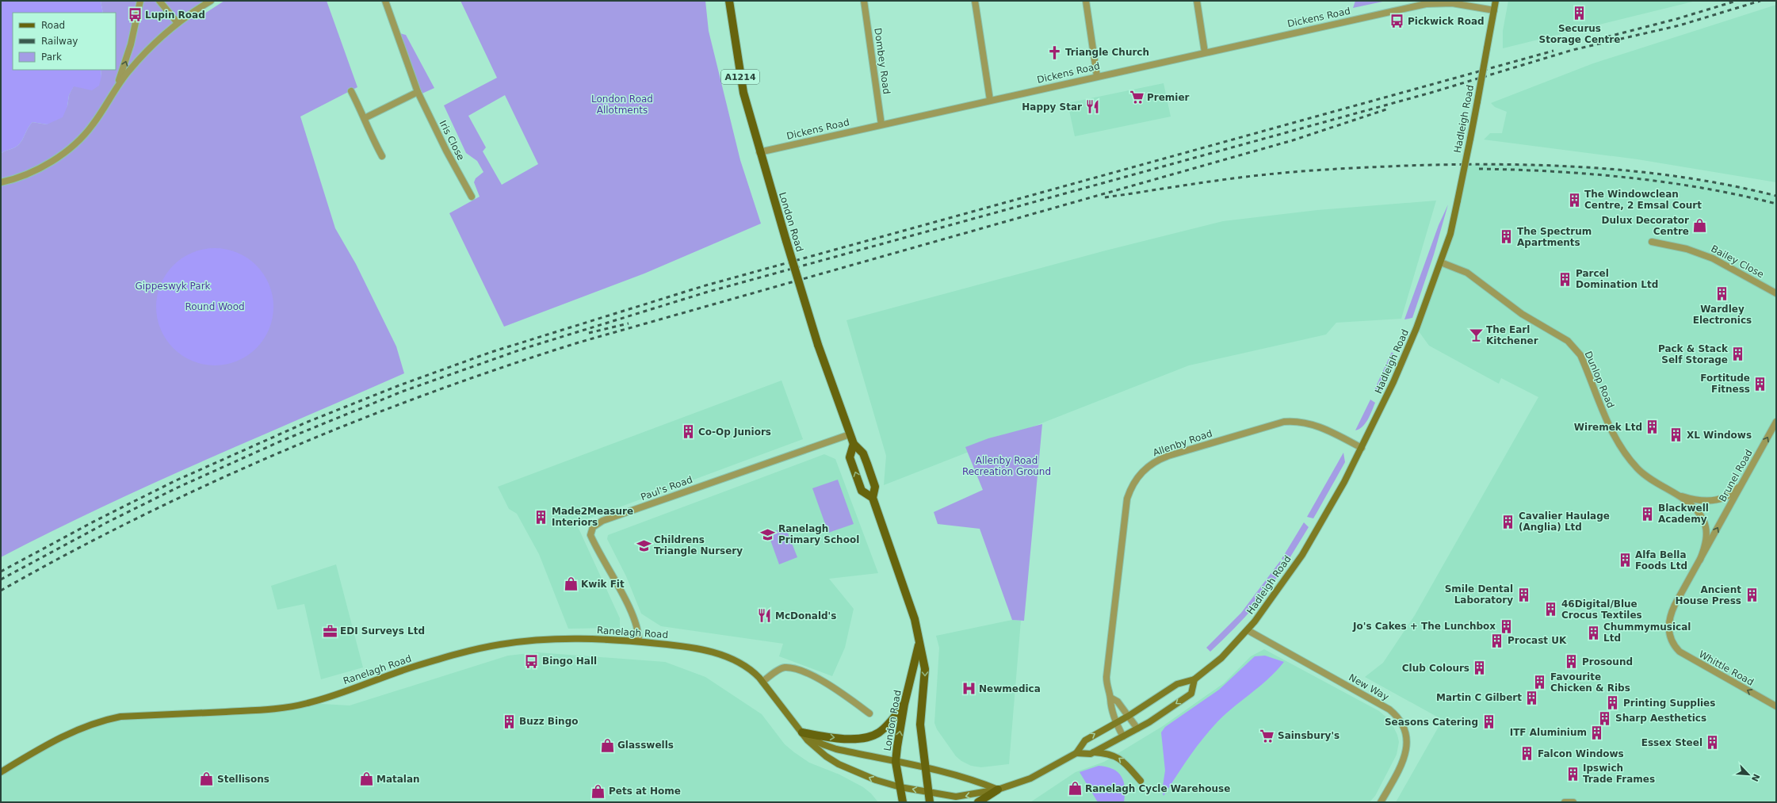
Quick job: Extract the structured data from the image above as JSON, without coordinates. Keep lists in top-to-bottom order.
{
  "streets": {
    "main road": ["A1214", "London Road"],
    "street": [
      "Dickens Road",
      "Dombey Road",
      "Hadleigh Road",
      "Iris Close",
      "Bailey Close",
      "Dunlop Road",
      "Allenby Road",
      "Brunel Road",
      "Paul's Road",
      "Ranelagh Road",
      "Whittle Road",
      "New Way"
    ]
  },
  "crossings": [
    ["Dickens Road", "Dombey Road"],
    ["Dickens Road", "Hadleigh Road"],
    ["Dickens Road", "London Road"],
    ["Hadleigh Road", "London Road"],
    ["Hadleigh Road", "Dunlop Road"],
    ["Hadleigh Road", "Allenby Road"],
    ["Hadleigh Road", "Ranelagh Road"],
    ["Hadleigh Road", "New Way"],
    ["London Road", "Paul's Road"],
    ["London Road", "Ranelagh Road"],
    ["Dunlop Road", "Brunel Road"],
    ["Brunel Road", "Whittle Road"],
    ["Paul's Road", "Ranelagh Road"]
  ],
  "one_way": ["Brunel Road", "Whittle Road"],
  "parks": [
    "London Road Allotments",
    "Gippeswyk Park",
    "Round Wood",
    "Allenby Road Recreation Ground"
  ],
  "places": {
    "building": [
      "Securus Storage Centre",
      "The Windowclean Centre, 2 Emsal Court",
      "The Spectrum Apartments",
      "Parcel Domination Ltd",
      "Wardley Electronics",
      "Pack & Stack Self Storage",
      "Fortitude Fitness",
      "Wiremek Ltd",
      "Co-Op Juniors",
      "XL Windows",
      "Blackwell Academy",
      "Made2Measure Interiors",
      "Cavalier Haulage (Anglia) Ltd",
      "Alfa Bella Foods Ltd",
      "Smile Dental Laboratory",
      "Ancient House Press",
      "46Digital/Blue Crocus Textiles",
      "Jo's Cakes + The Lunchbox",
      "Chummymusical Ltd",
      "Procast UK",
      "Prosound",
      "Club Colours",
      "Favourite Chicken & Ribs",
      "Martin C Gilbert",
      "Printing Supplies",
      "Sharp Aesthetics",
      "Buzz Bingo",
      "Seasons Catering",
      "ITF Aluminium",
      "Essex Steel",
      "Falcon Windows",
      "Ipswich Trade Frames"
    ],
    "bus stop": ["Lupin Road", "Pickwick Road", "Bingo Hall"],
    "church": ["Triangle Church"],
    "supermarket": ["Premier", "Sainsbury's"],
    "restaurant": ["Happy Star", "McDonald's"],
    "shop": [
      "Dulux Decorator Centre",
      "Kwik Fit",
      "Glasswells",
      "Stellisons",
      "Matalan",
      "Ranelagh Cycle Warehouse",
      "Pets at Home"
    ],
    "bar": ["The Earl Kitchener"],
    "school or university": ["Ranelagh Primary School", "Childrens Triangle Nursery"],
    "office": ["EDI Surveys Ltd"],
    "hospital": ["Newmedica"]
  },
  "legend": ["Road", "Railway", "Park"],
  "north": "bottom right"
}
